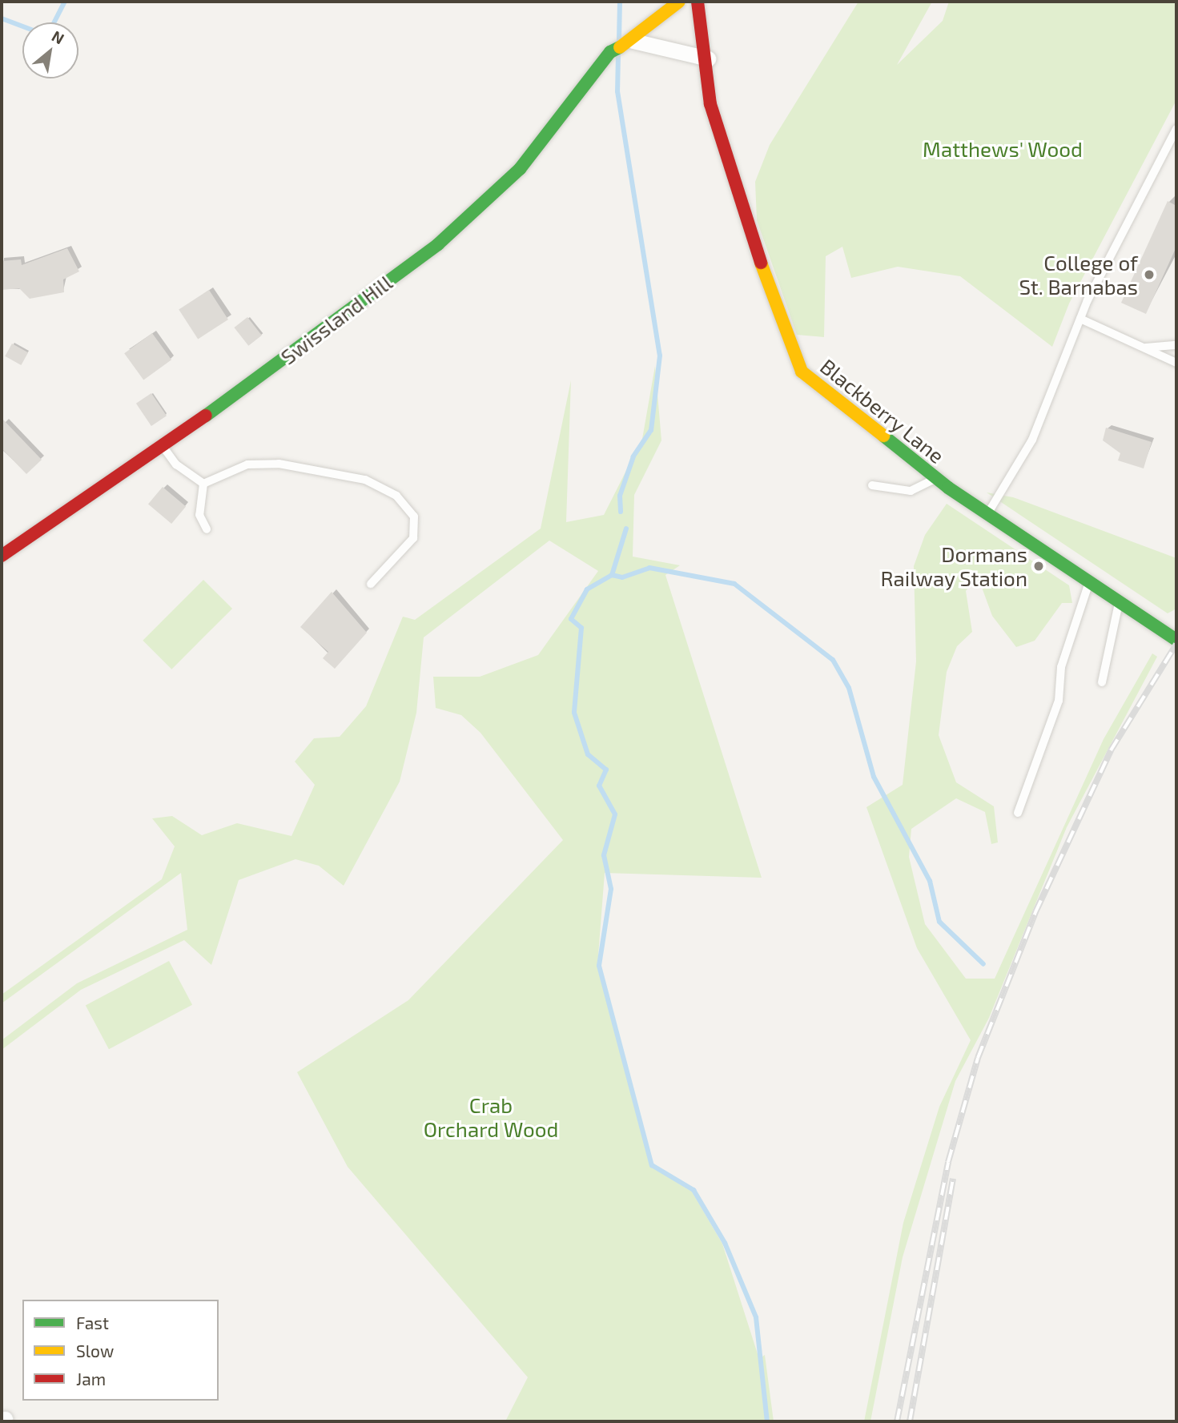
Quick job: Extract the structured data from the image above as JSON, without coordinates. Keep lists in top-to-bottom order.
{
  "streets": {
    "street": ["Swissland Hill", "Blackberry Lane"]
  },
  "parks": ["Matthews' Wood", "Crab Orchard Wood"],
  "places": ["College of St. Barnabas", "Dormans Railway Station"],
  "legend": ["Fast", "Slow", "Jam"],
  "north": "top right"
}
